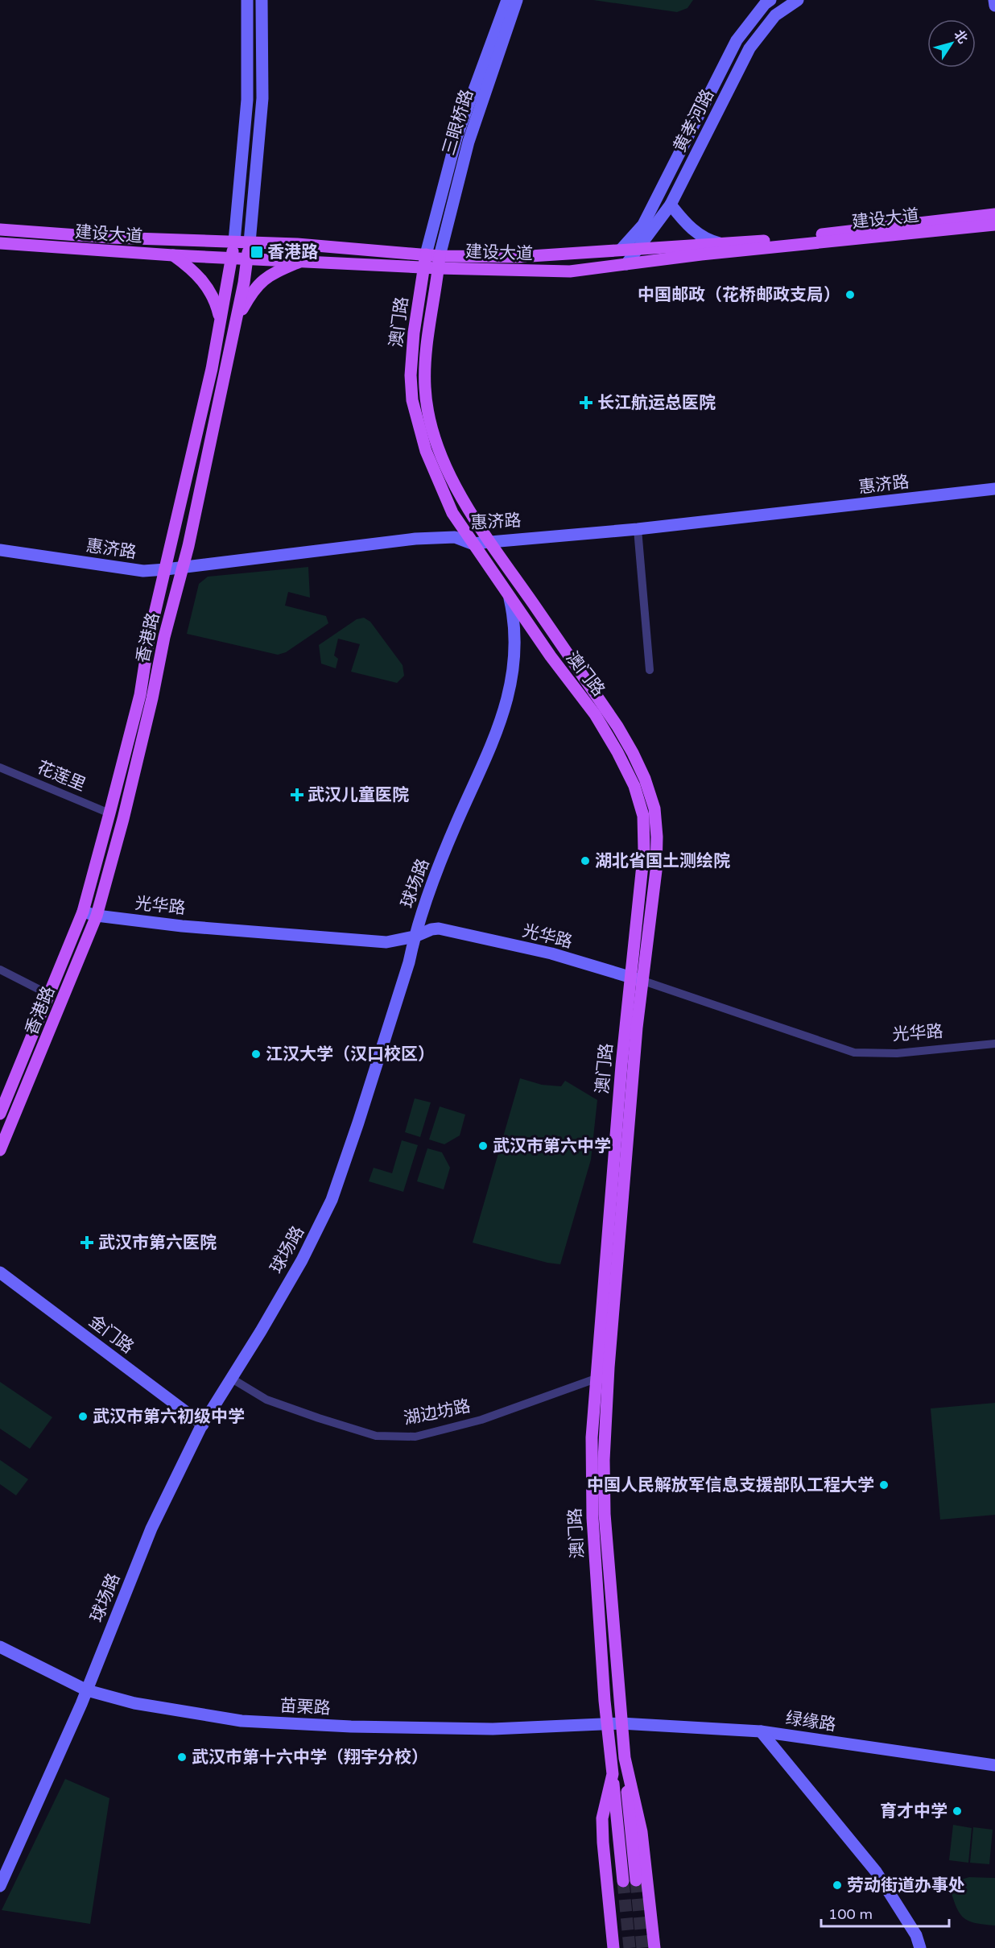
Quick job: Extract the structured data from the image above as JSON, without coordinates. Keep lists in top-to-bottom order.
{
  "streets": {
    "main road": ["建设大道", "澳门路", "香港路"],
    "street": [
      "黄孝河路",
      "三眼桥路",
      "惠济路",
      "花莲里",
      "球场路",
      "光华路",
      "金门路",
      "湖边坊路",
      "苗栗路",
      "绿缘路"
    ]
  },
  "crossings": [
    ["黄孝河路", "建设大道"],
    ["三眼桥路", "建设大道"],
    ["三眼桥路", "澳门路"],
    ["建设大道", "澳门路"],
    ["建设大道", "香港路"],
    ["澳门路", "惠济路"],
    ["澳门路", "球场路"],
    ["澳门路", "光华路"],
    ["澳门路", "湖边坊路"],
    ["澳门路", "苗栗路"],
    ["澳门路", "绿缘路"],
    ["惠济路", "香港路"],
    ["香港路", "花莲里"],
    ["香港路", "光华路"],
    ["球场路", "光华路"],
    ["球场路", "金门路"],
    ["球场路", "湖边坊路"],
    ["球场路", "苗栗路"],
    ["苗栗路", "绿缘路"]
  ],
  "places": {
    "transit": ["香港路"],
    "other": [
      "中国邮政（花桥邮政支局）",
      "湖北省国土测绘院",
      "江汉大学（汉口校区）",
      "武汉市第六中学",
      "武汉市第六初级中学",
      "中国人民解放军信息支援部队工程大学",
      "武汉市第十六中学（翔宇分校）",
      "育才中学",
      "劳动街道办事处"
    ],
    "health": ["长江航运总医院", "武汉儿童医院", "武汉市第六医院"]
  },
  "scale_bar": "100 m",
  "north": "top right"
}
